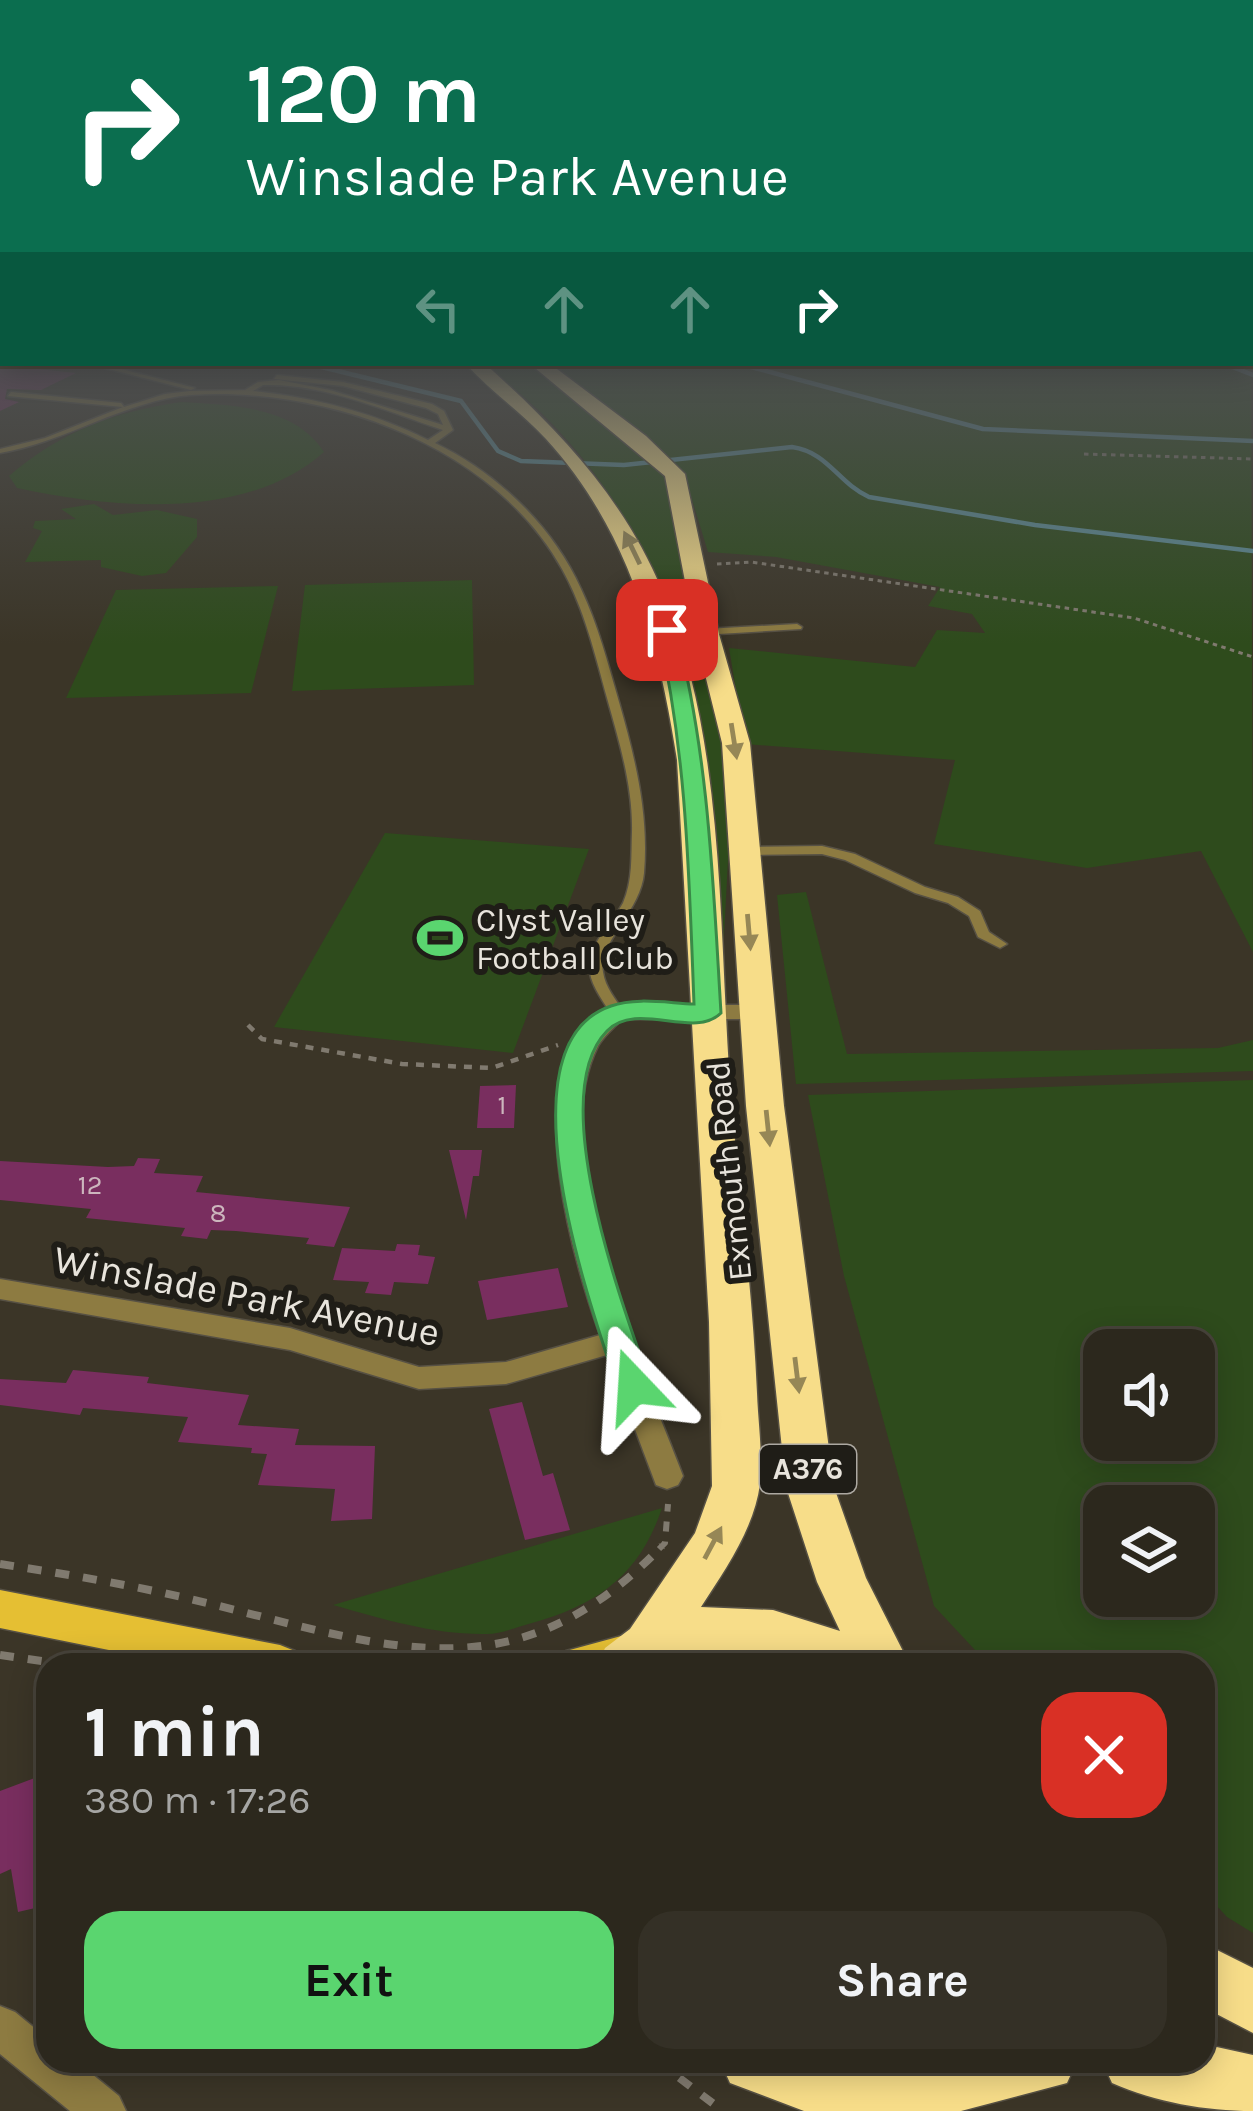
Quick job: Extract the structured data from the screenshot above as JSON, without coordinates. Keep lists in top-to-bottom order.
{
  "streets": {
    "highway": ["Exmouth Road", "A376"],
    "street": ["Winslade Park Avenue"]
  },
  "places": {
    "sports": ["Clyst Valley Football Club"]
  },
  "house_numbers": ["1", "12", "8"],
  "page": {
    "turn": ["120 m", "Winslade Park Avenue"],
    "heading": ["1 min", "380 m · 17:26"],
    "buttons": ["Exit", "Share"]
  }
}
